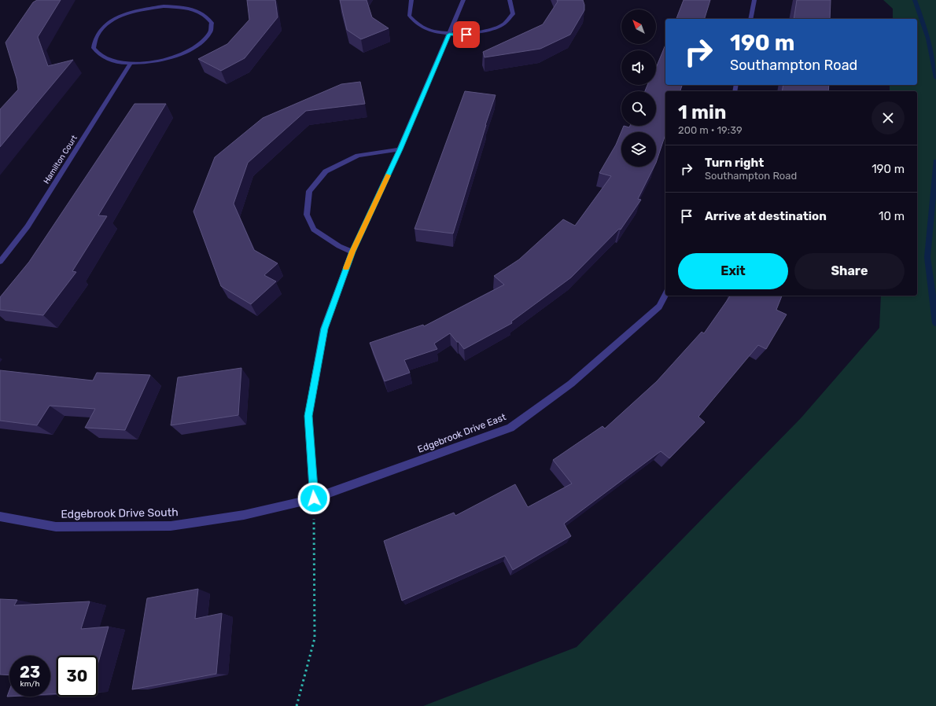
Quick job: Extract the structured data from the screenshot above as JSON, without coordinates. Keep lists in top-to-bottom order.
{
  "streets": {
    "street": ["Hamilton Court", "Edgebrook Drive East", "Edgebrook Drive South"]
  },
  "crossings": [
    ["Edgebrook Drive East", "Edgebrook Drive South"]
  ],
  "north": "top left",
  "page": {
    "turn": ["190 m", "Southampton Road"],
    "heading": ["1 min", "200 m · 19:39"],
    "list": [
      {
        "name": "Turn right",
        "note": "Southampton Road",
        "value": "190 m"
      },
      {
        "name": "Arrive at destination",
        "value": "10 m"
      }
    ],
    "buttons": ["Exit", "Share"],
    "speed": "23 km/h",
    "limit": "30"
  }
}
